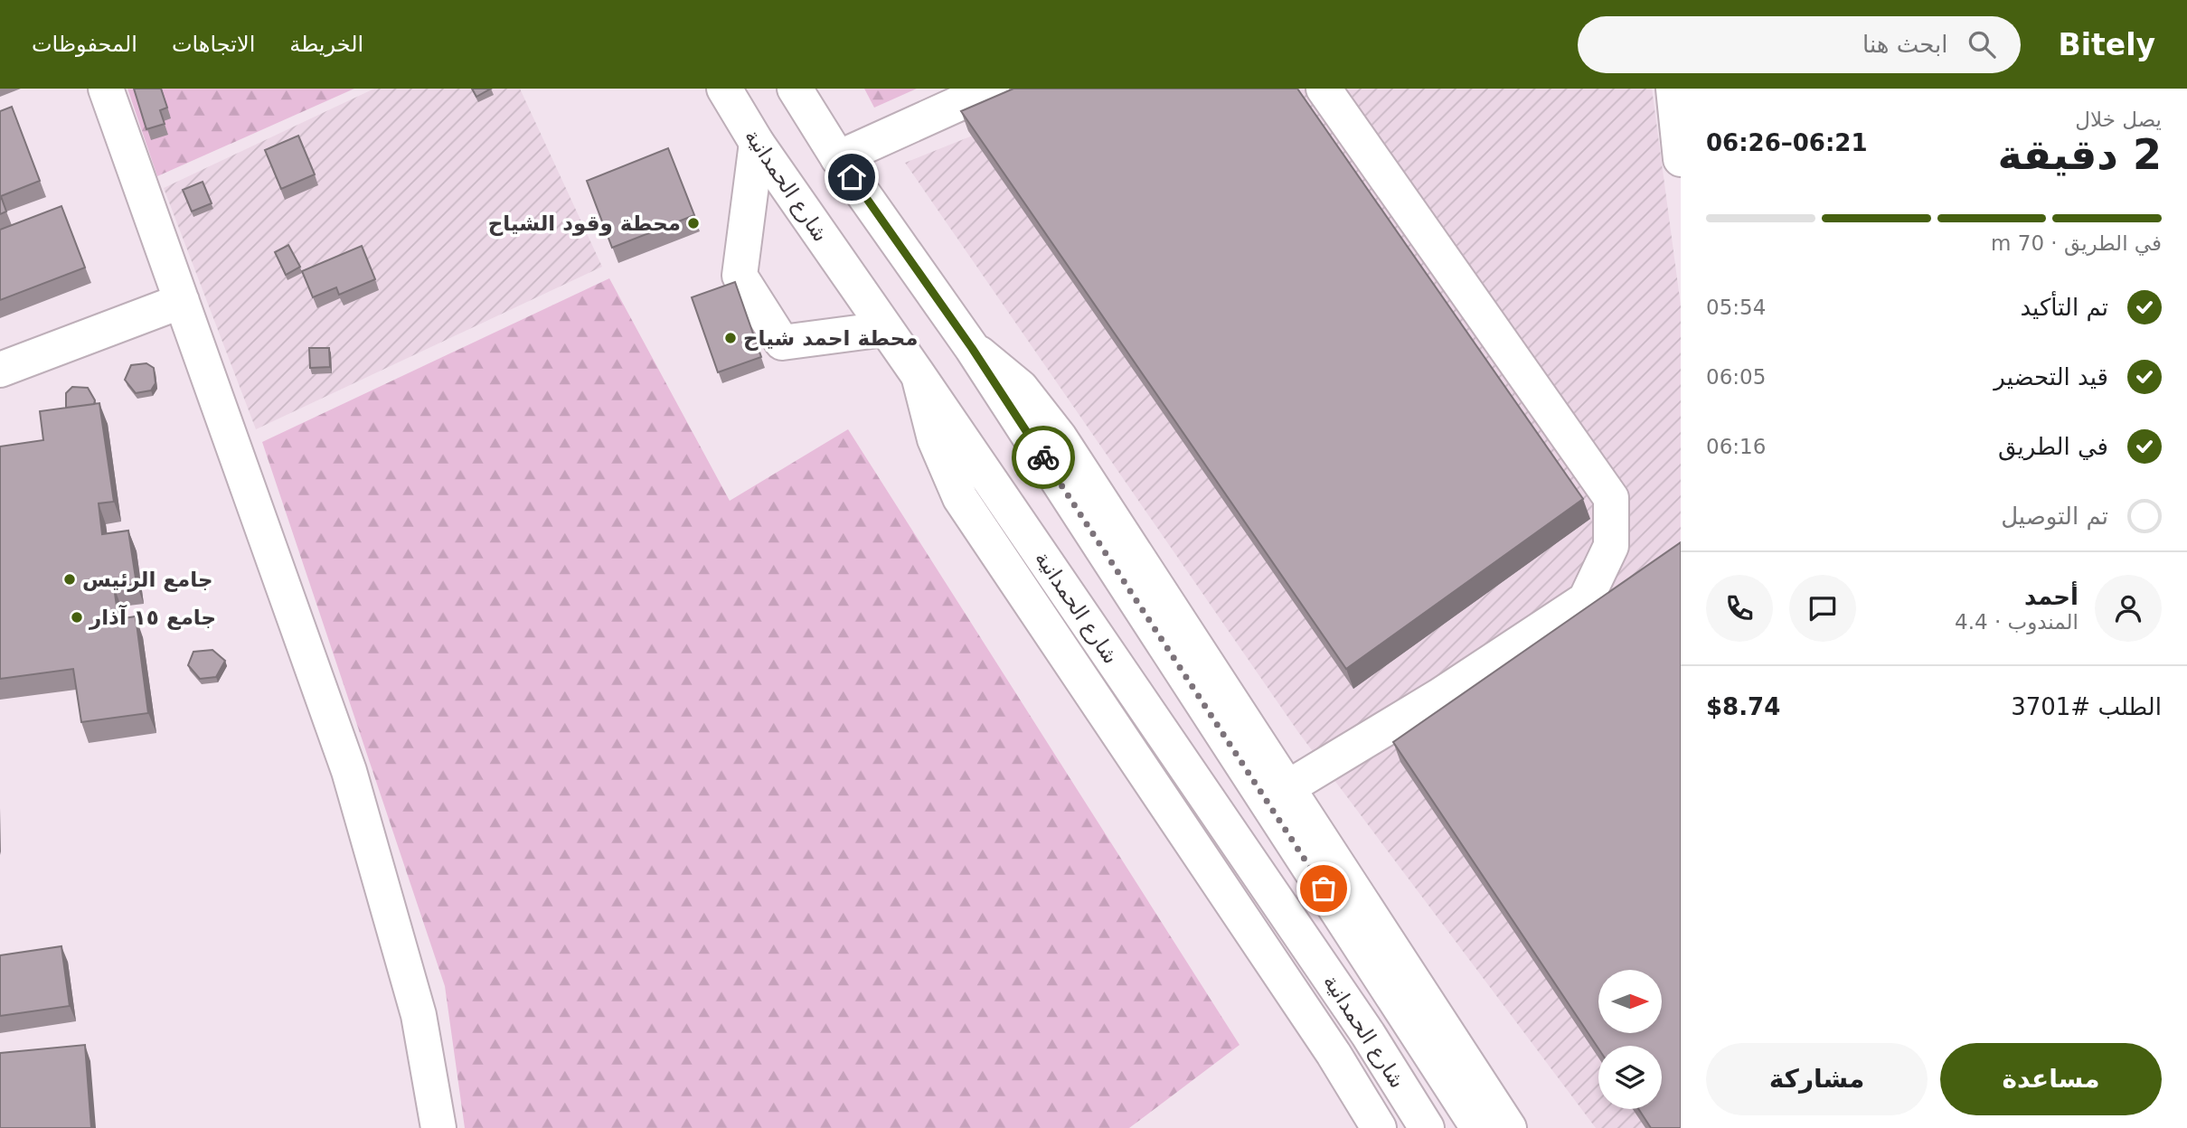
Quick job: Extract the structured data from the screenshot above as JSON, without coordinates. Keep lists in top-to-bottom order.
{
  "streets": {
    "main road": ["شارع الحمدانية"]
  },
  "places": [
    "محطة وقود الشياح",
    "محطة احمد شياح",
    "جامع الرئيس",
    "جامع ١٥ آذار"
  ],
  "north": "right",
  "page": {
    "header": "Bitely",
    "search": "ابحث هنا",
    "nav": ["الخريطة", "الاتجاهات", "المحفوظات"],
    "heading": ["2 دقيقة", "يصل خلال", "06:21–06:26"],
    "panel": [
      "أحمد",
      "المندوب · 4.4",
      "الطلب #3701",
      "$8.74"
    ],
    "bar": "في الطريق · 70 m",
    "list": [
      ["تم التأكيد", "05:54"],
      ["قيد التحضير", "06:05"],
      ["في الطريق", "06:16"],
      "تم التوصيل"
    ],
    "buttons": ["مساعدة", "مشاركة"]
  }
}
